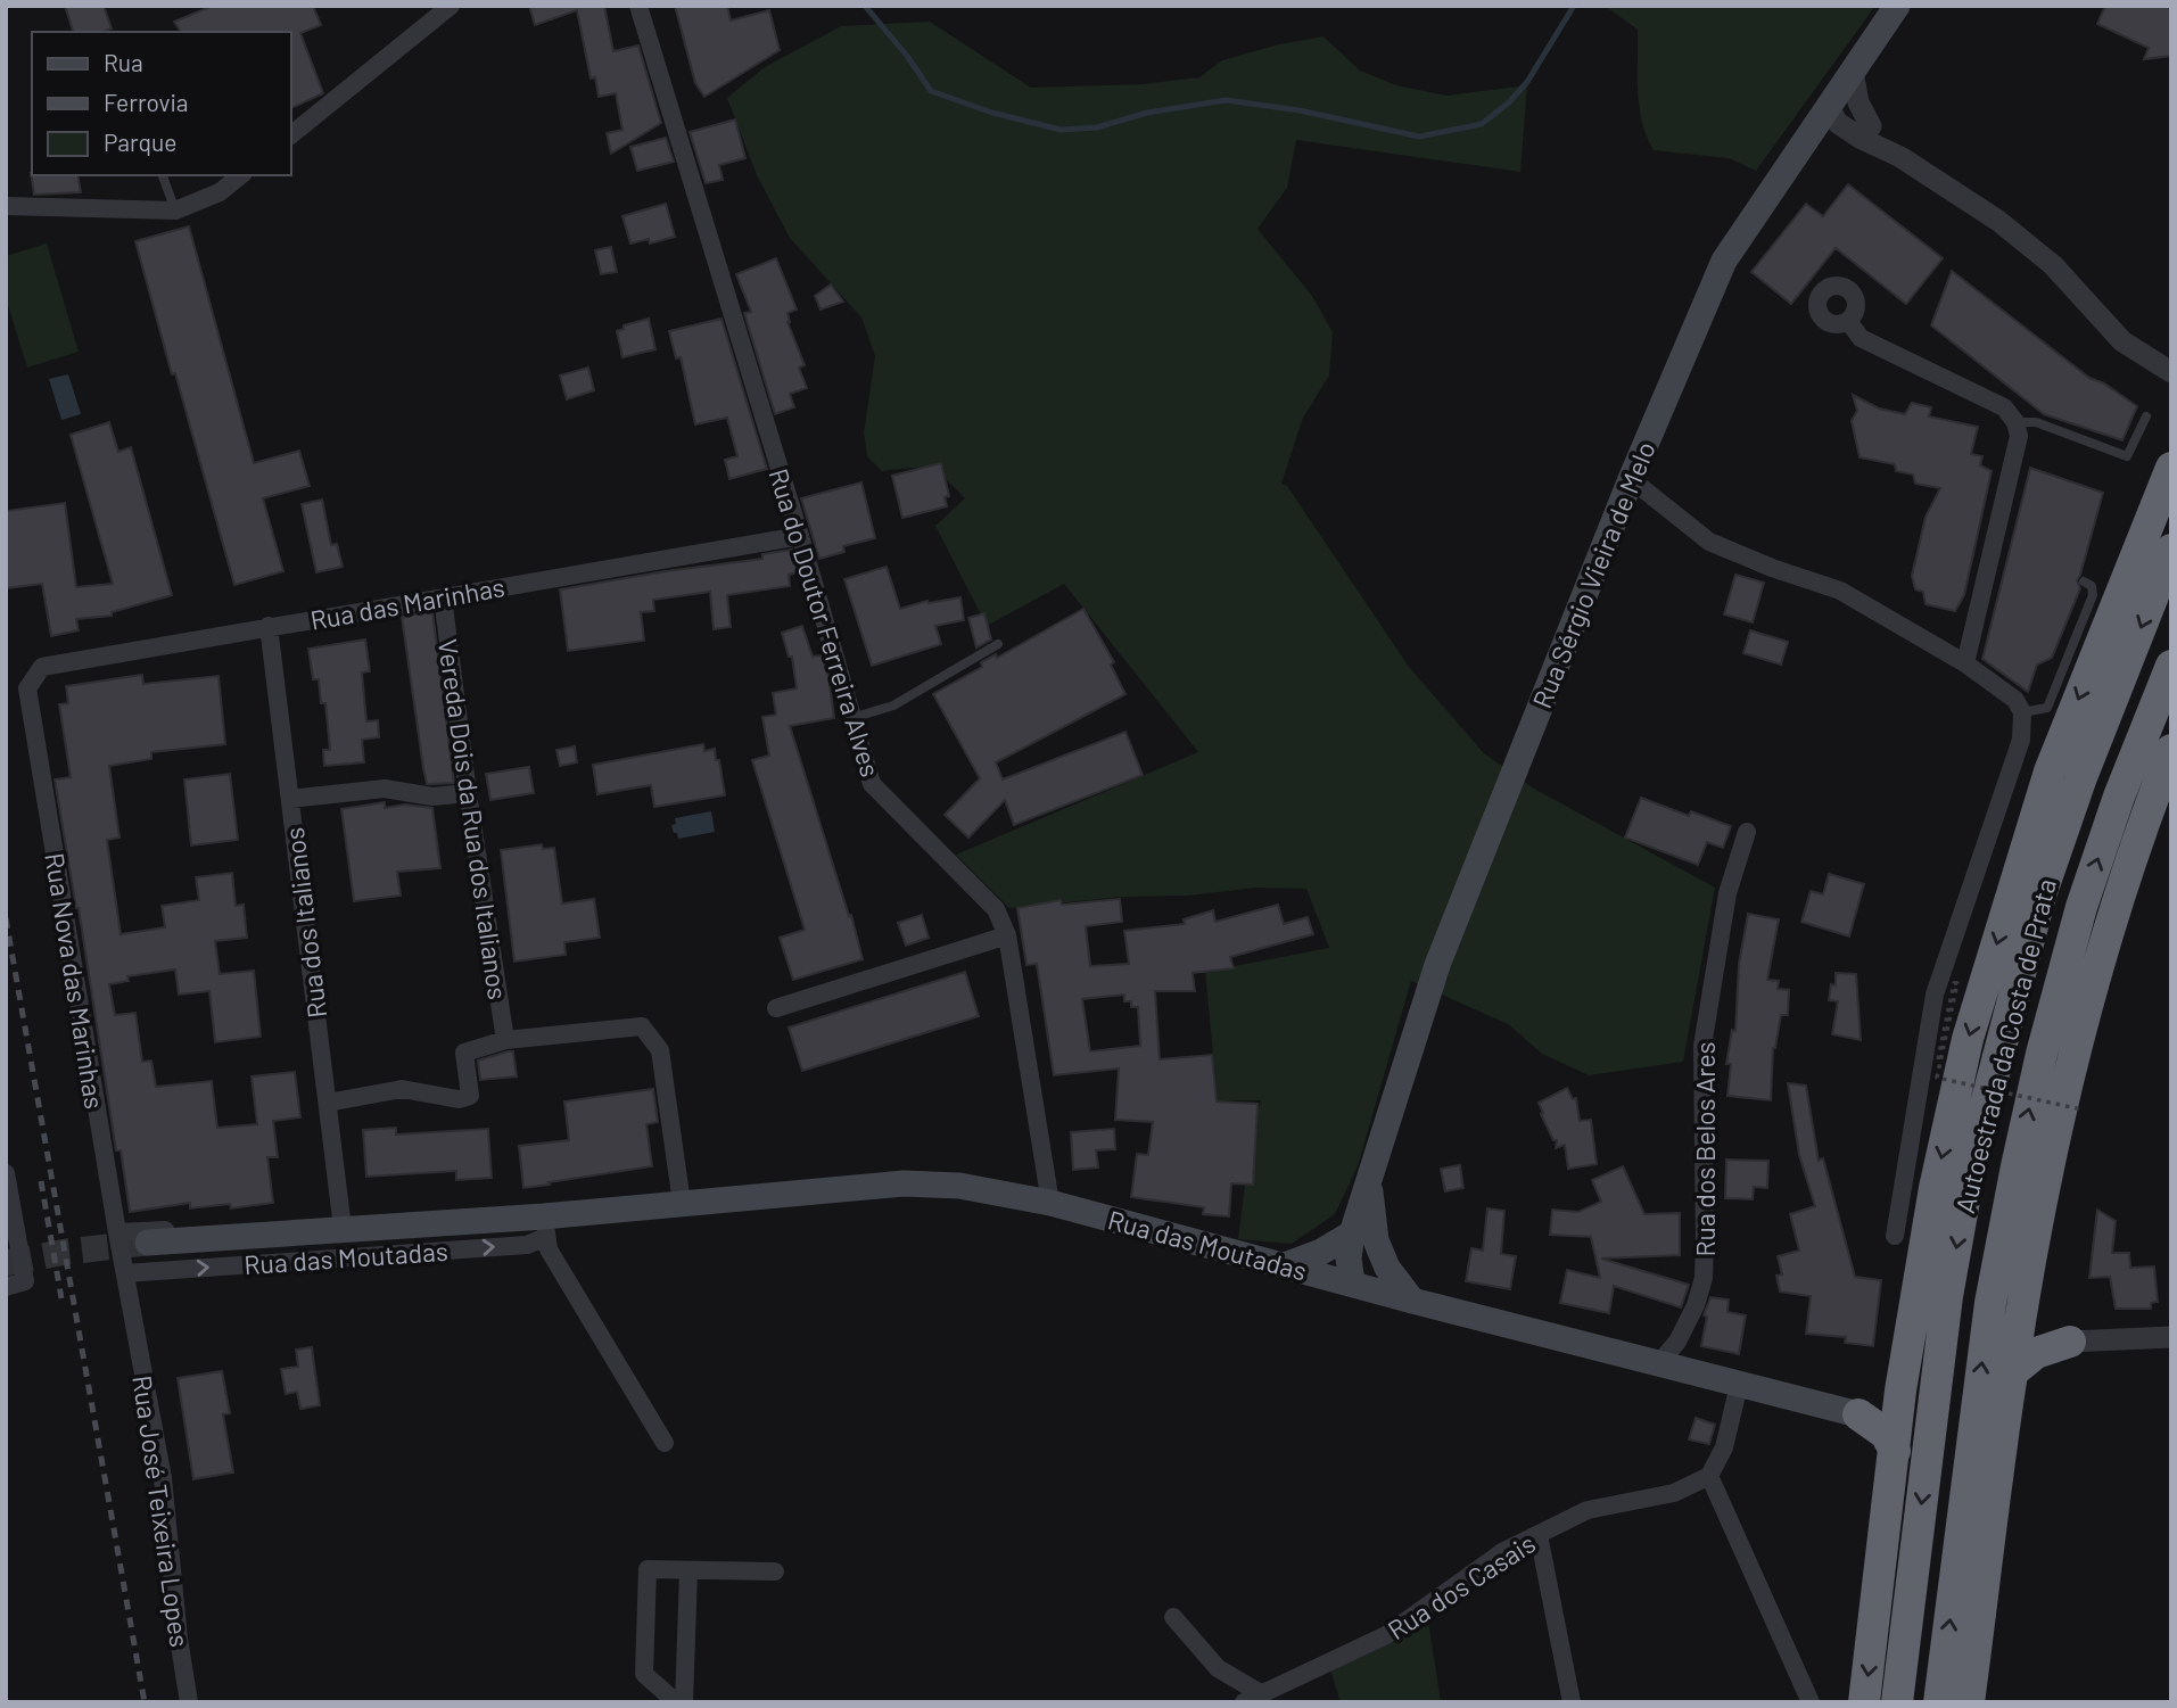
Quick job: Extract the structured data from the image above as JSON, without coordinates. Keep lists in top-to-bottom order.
{
  "streets": {
    "highway": ["Autoestrada da Costa de Prata"],
    "main road": ["Rua Sérgio Vieira de Melo", "Rua das Moutadas"],
    "street": [
      "Rua das Marinhas",
      "Rua do Doutor Ferreira Alves",
      "Vereda Dois da Rua dos Italianos",
      "Rua dos Italianos",
      "Rua Nova das Marinhas",
      "Rua dos Belos Ares",
      "Rua José Teixeira Lopes",
      "Rua dos Casais"
    ]
  },
  "crossings": [
    ["Rua Sérgio Vieira de Melo", "Rua das Moutadas"],
    ["Rua das Marinhas", "Rua do Doutor Ferreira Alves"],
    ["Rua das Marinhas", "Vereda Dois da Rua dos Italianos"],
    ["Rua das Marinhas", "Rua dos Italianos"],
    ["Rua das Marinhas", "Rua Nova das Marinhas"],
    ["Rua do Doutor Ferreira Alves", "Rua das Moutadas"],
    ["Rua dos Italianos", "Rua das Moutadas"],
    ["Rua Nova das Marinhas", "Rua das Moutadas"],
    ["Rua Nova das Marinhas", "Rua José Teixeira Lopes"],
    ["Rua dos Belos Ares", "Rua das Moutadas"],
    ["Rua das Moutadas", "Rua José Teixeira Lopes"]
  ],
  "legend": ["Rua", "Ferrovia", "Parque"]
}
